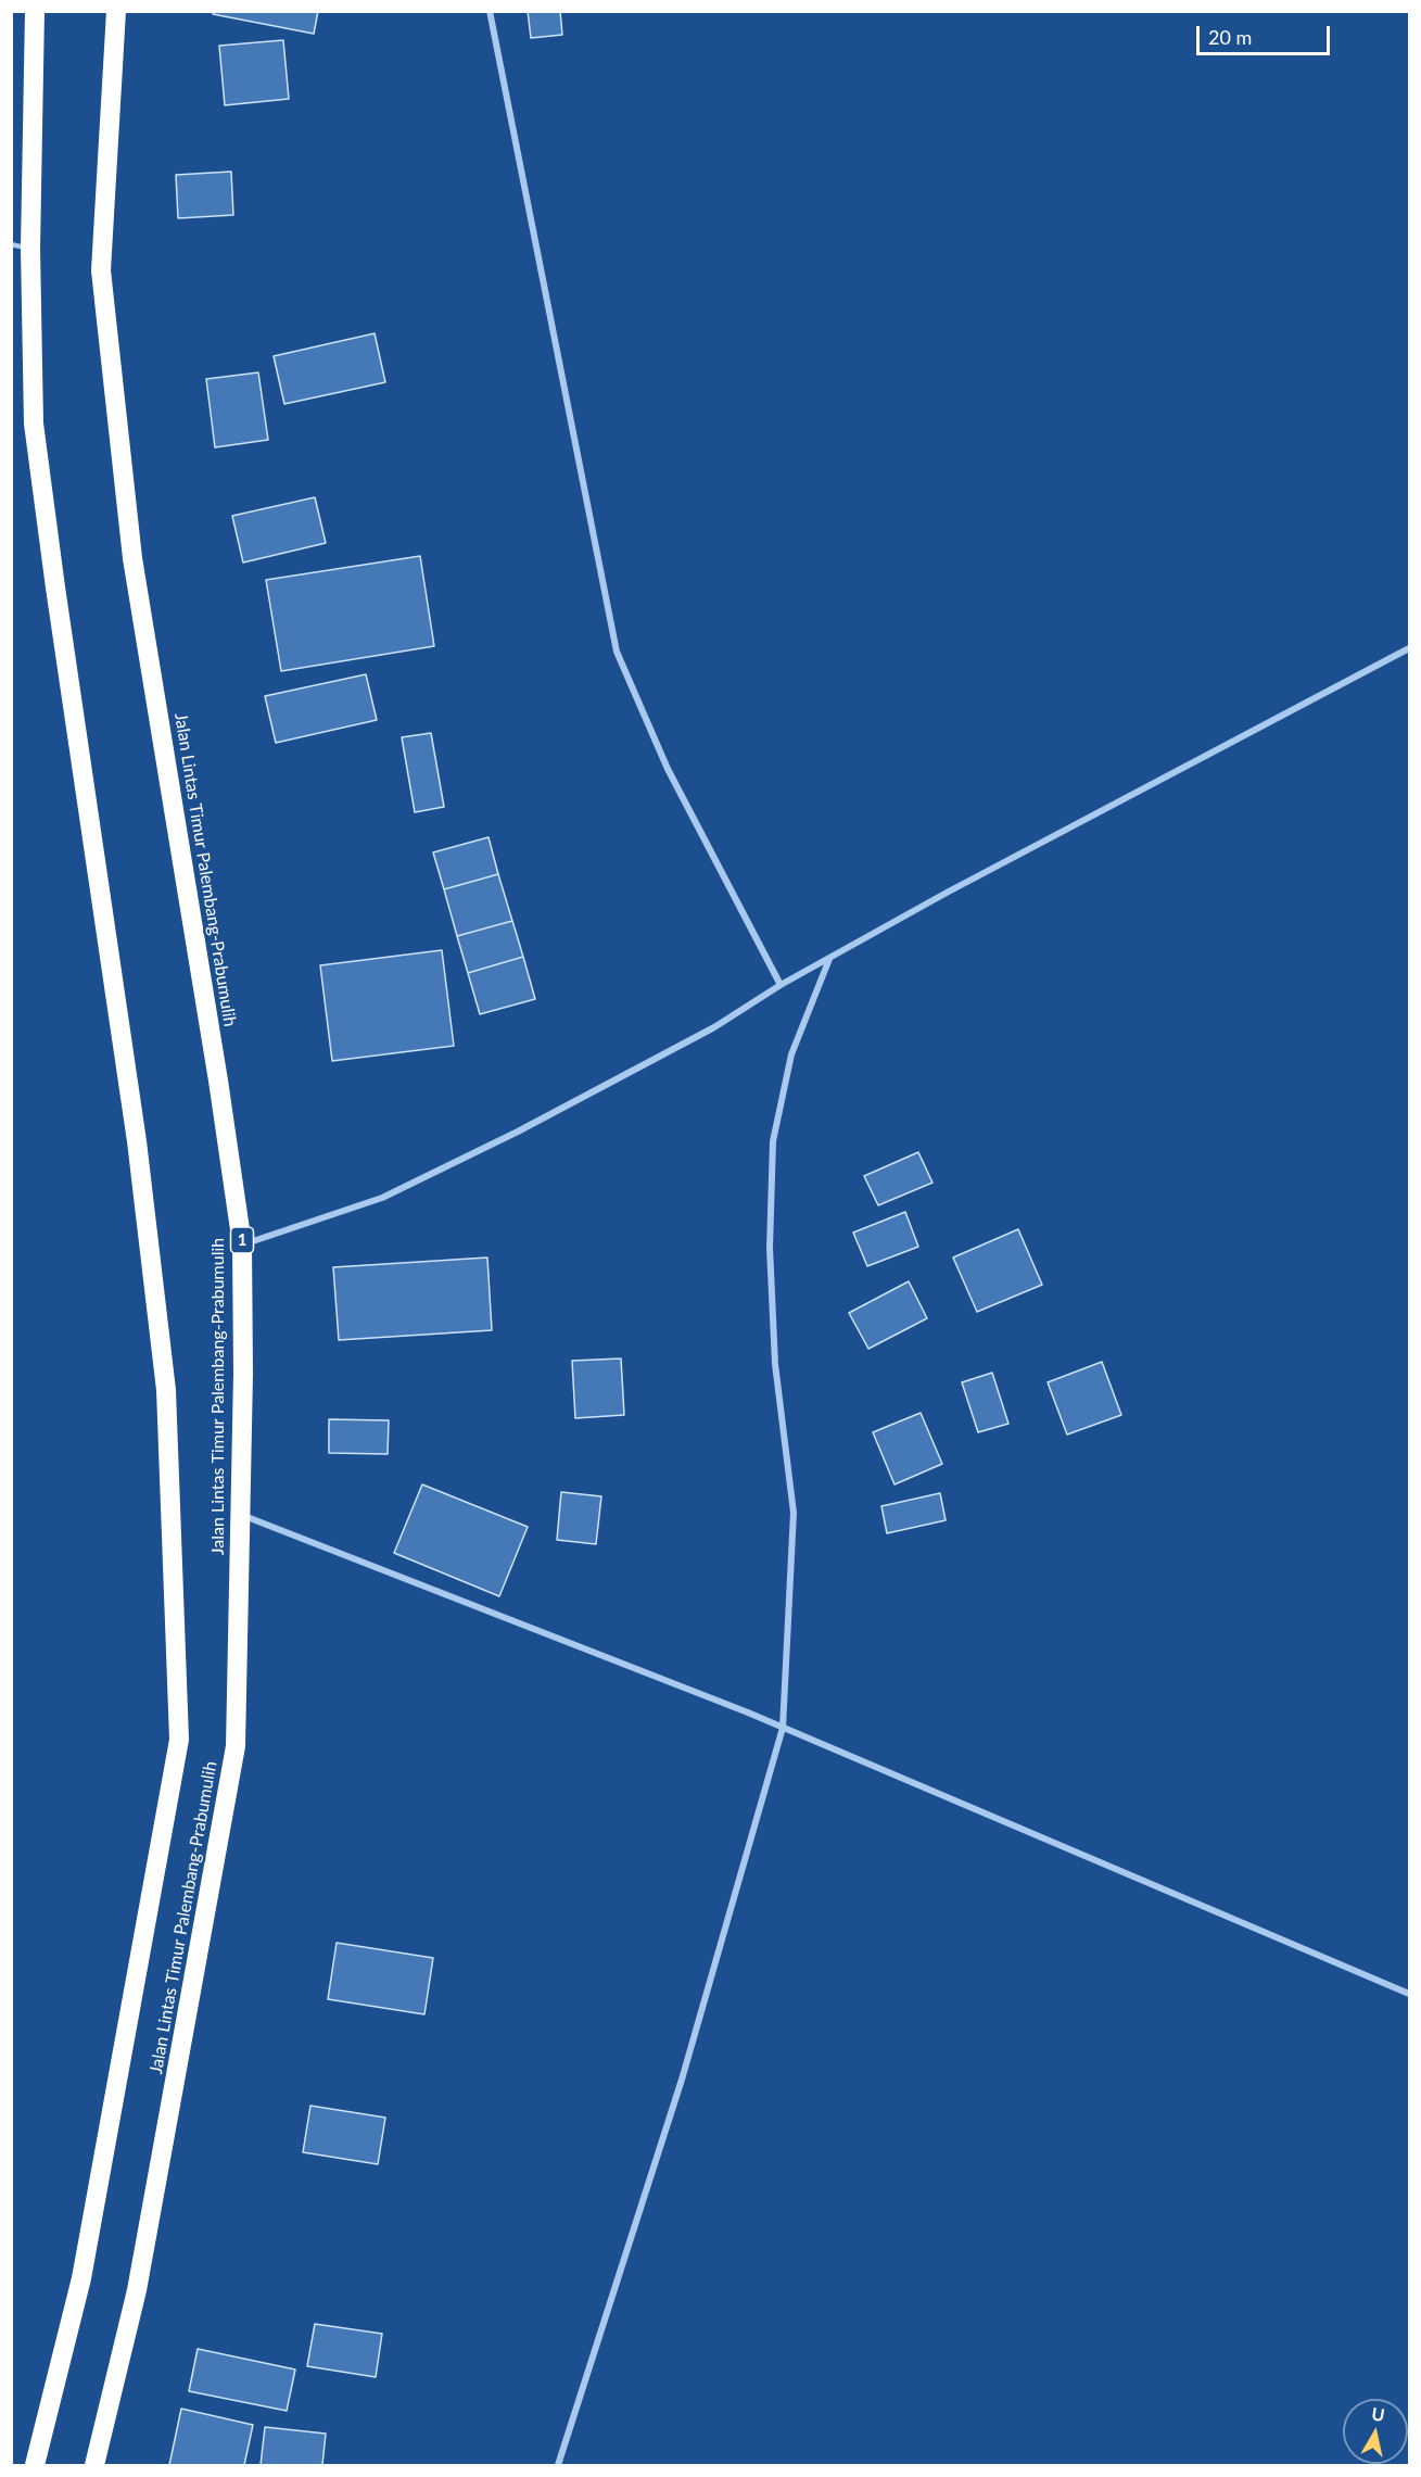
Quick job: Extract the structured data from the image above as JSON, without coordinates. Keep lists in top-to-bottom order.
{
  "streets": {
    "highway": ["Jalan Lintas Timur Palembang-Prabumulih", "1"]
  },
  "scale_bar": "20 m",
  "north": "top"
}
